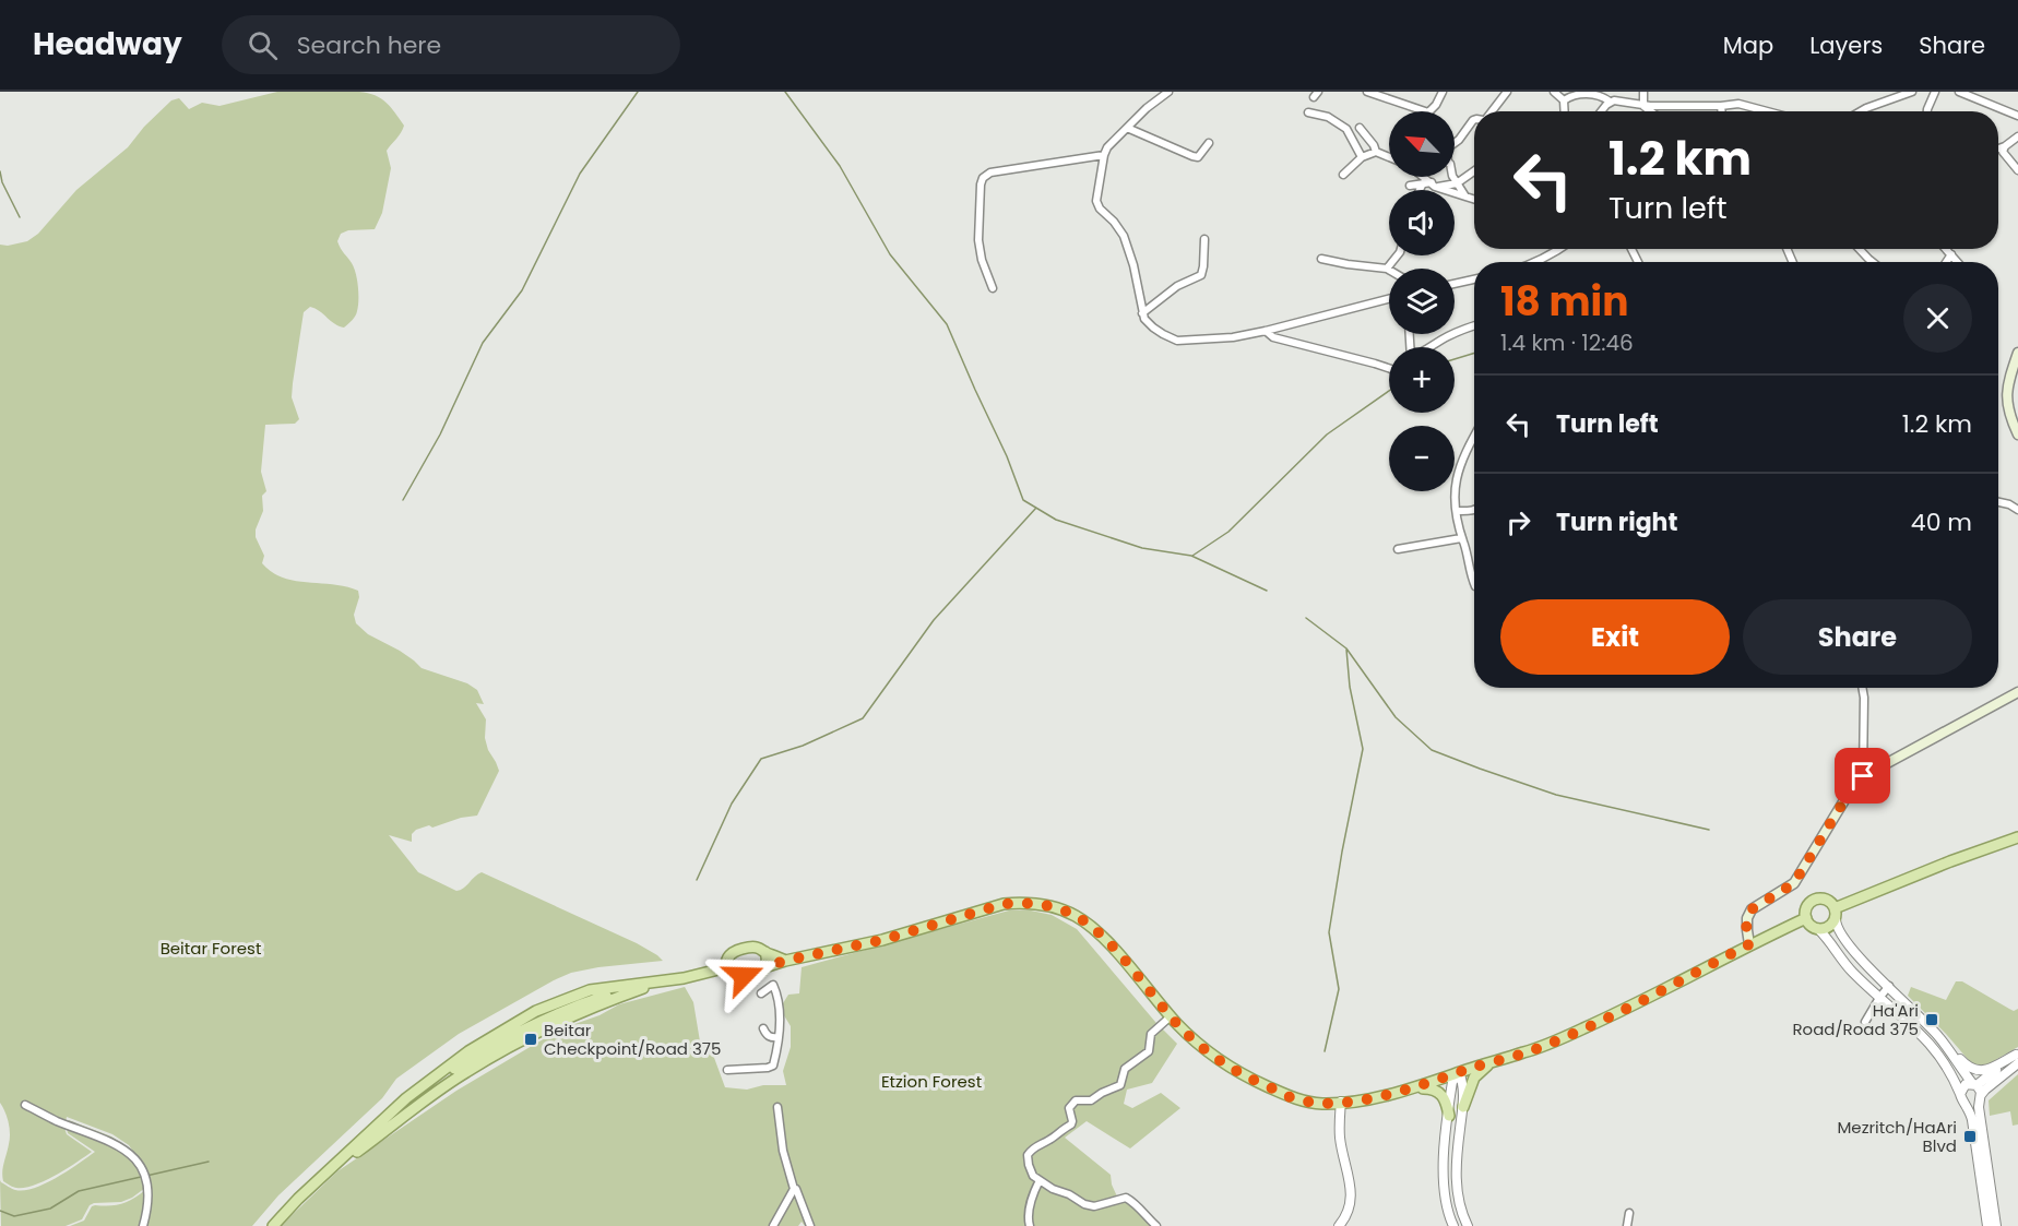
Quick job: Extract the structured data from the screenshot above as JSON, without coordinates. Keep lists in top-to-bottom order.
{
  "parks": ["Beitar Forest", "Etzion Forest"],
  "places": {
    "transit": ["Ha'Ari Road/Road 375", "Beitar Checkpoint/Road 375", "Mezritch/HaAri Blvd"]
  },
  "north": "top left",
  "page": {
    "header": "Headway",
    "search": "Search here",
    "nav": ["Map", "Layers", "Share"],
    "map_buttons": ["+", "−"],
    "turn": ["1.2 km", "Turn left"],
    "heading": ["18 min", "1.4 km · 12:46"],
    "list": [
      {
        "name": "Turn left",
        "value": "1.2 km"
      },
      {
        "name": "Turn right",
        "value": "40 m"
      }
    ],
    "buttons": ["Exit", "Share"]
  }
}
